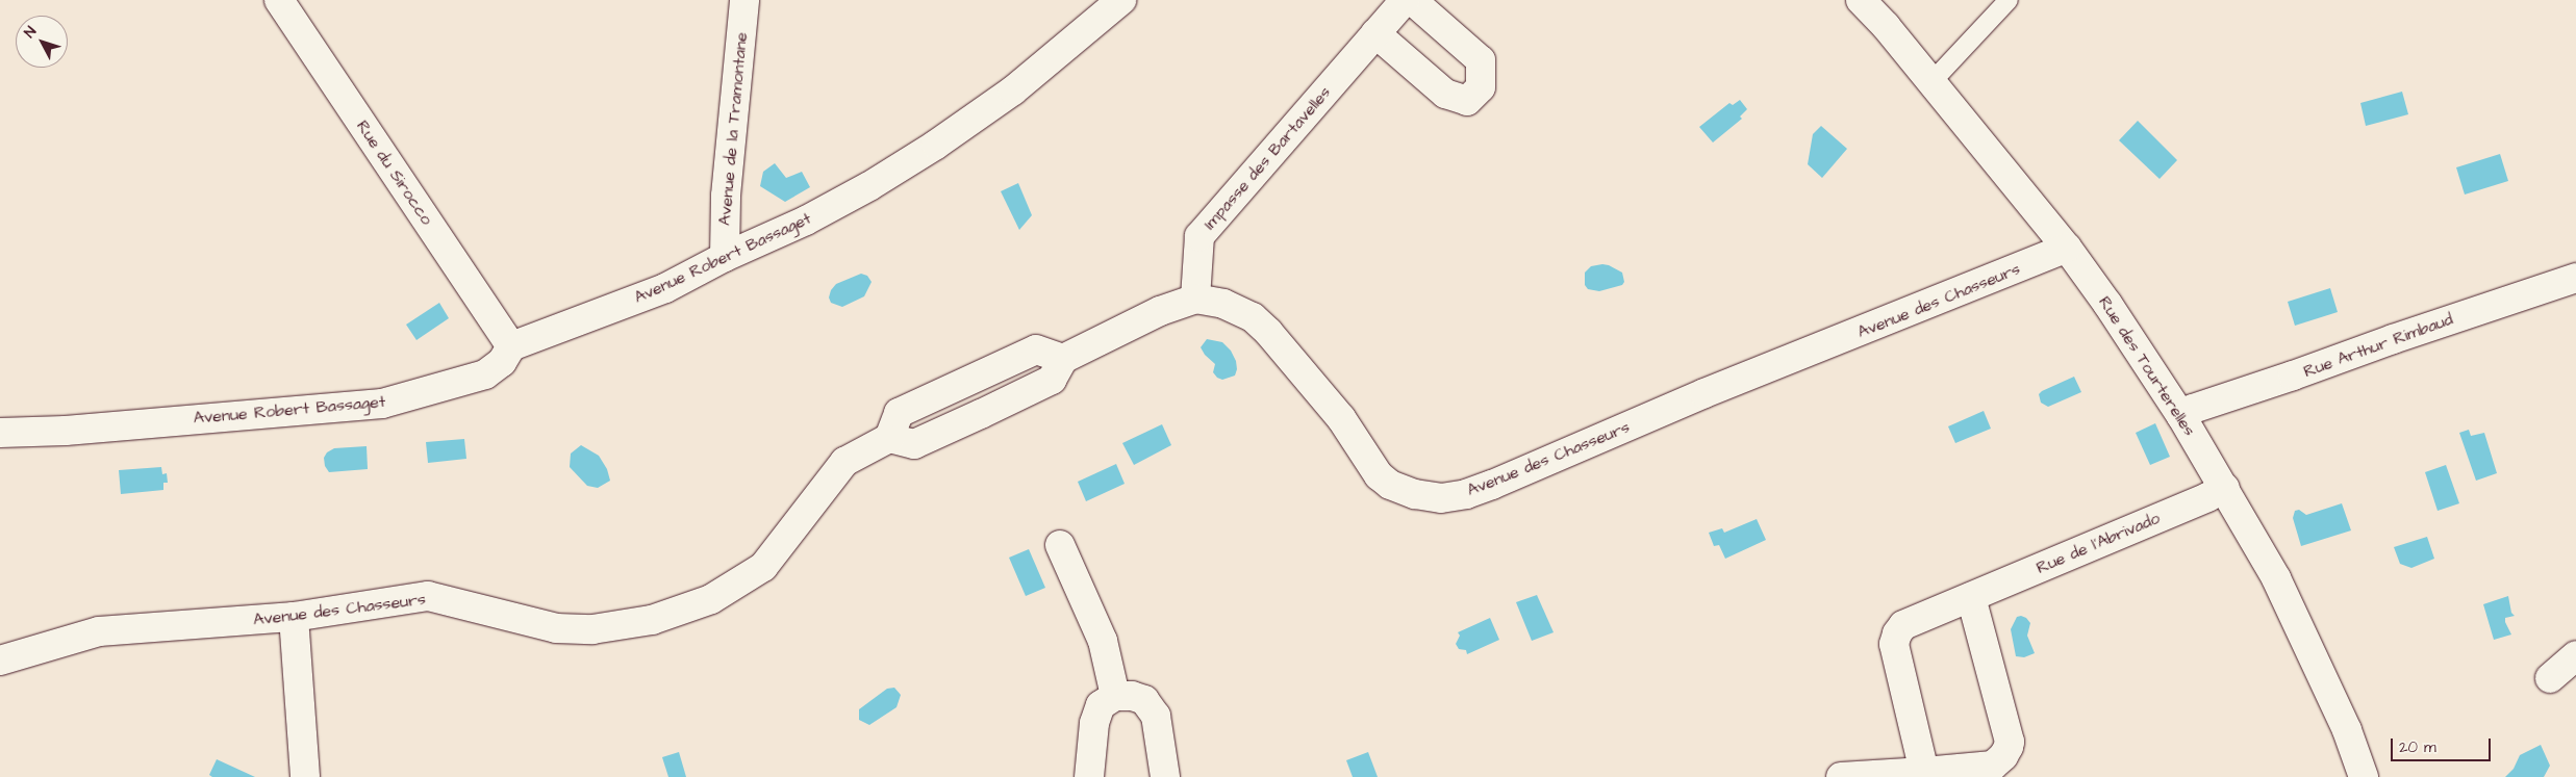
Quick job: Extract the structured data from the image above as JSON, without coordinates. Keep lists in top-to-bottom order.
{
  "streets": {
    "street": [
      "Avenue de la Tramontane",
      "Impasse des Bartavelles",
      "Rue du Sirocco",
      "Avenue Robert Bassaget",
      "Avenue des Chasseurs",
      "Rue Arthur Rimbaud",
      "Rue des Tourterelles",
      "Rue de l'Abrivado"
    ]
  },
  "crossings": [
    ["Avenue de la Tramontane", "Avenue Robert Bassaget"],
    ["Impasse des Bartavelles", "Avenue des Chasseurs"],
    ["Rue du Sirocco", "Avenue Robert Bassaget"],
    ["Avenue des Chasseurs", "Rue des Tourterelles"],
    ["Rue Arthur Rimbaud", "Rue des Tourterelles"],
    ["Rue des Tourterelles", "Rue de l'Abrivado"]
  ],
  "scale_bar": "20 m",
  "north": "top left"
}
